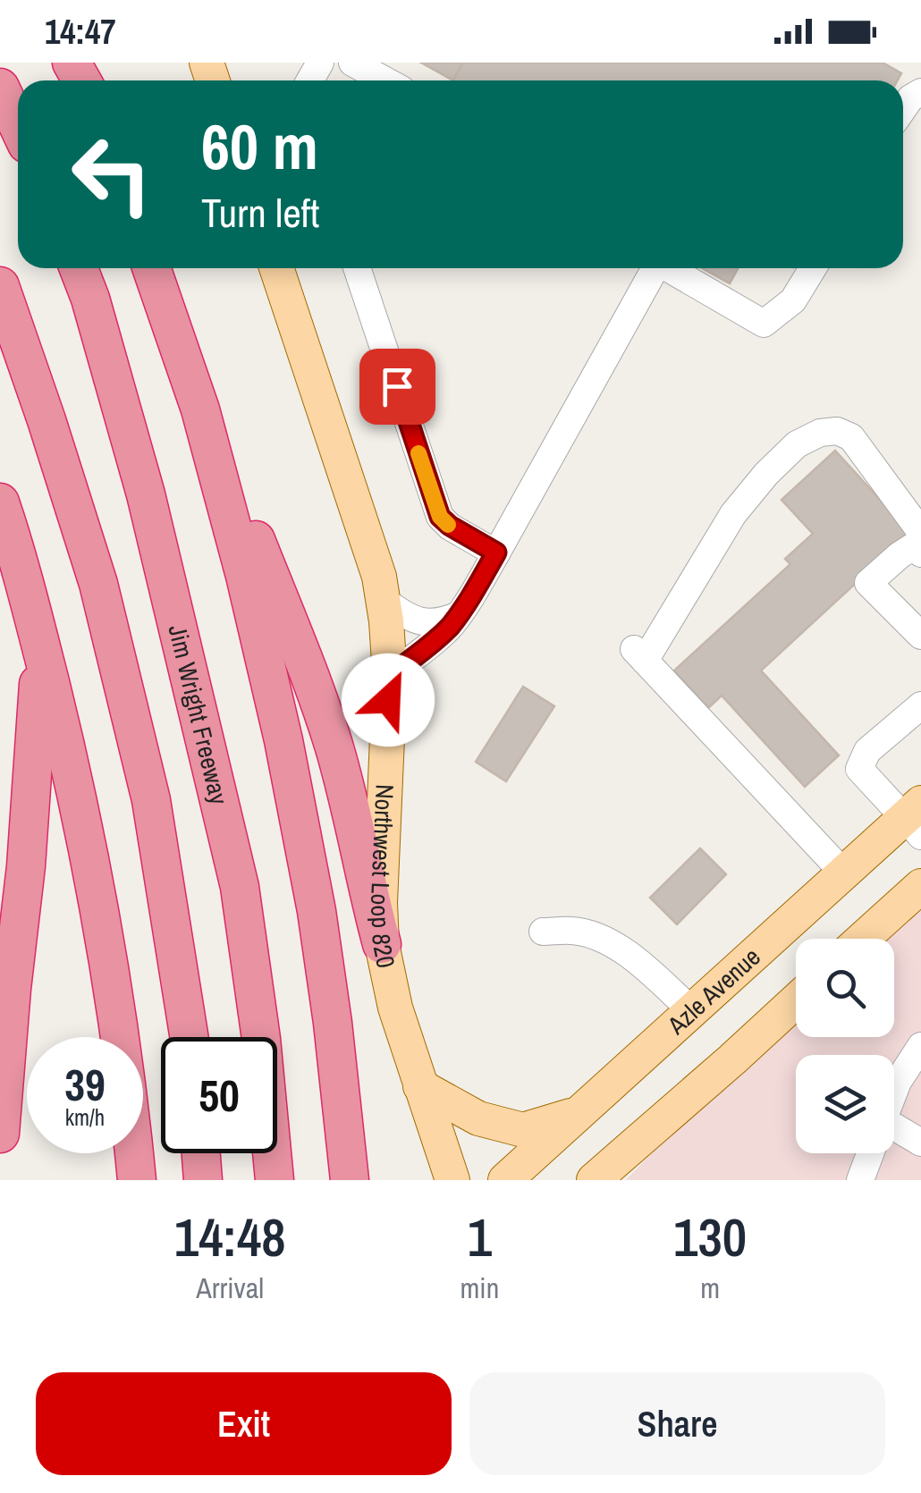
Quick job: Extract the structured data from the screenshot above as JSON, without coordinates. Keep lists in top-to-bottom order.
{
  "streets": {
    "highway": ["Jim Wright Freeway"],
    "main road": ["Northwest Loop 820", "Azle Avenue"]
  },
  "page": {
    "status": "14:47",
    "turn": ["60 m", "Turn left"],
    "speed": "39 km/h",
    "limit": "50",
    "eta": [
      "14:48",
      "Arrival",
      "1",
      "min",
      "130",
      "m"
    ],
    "buttons": ["Exit", "Share"]
  }
}
